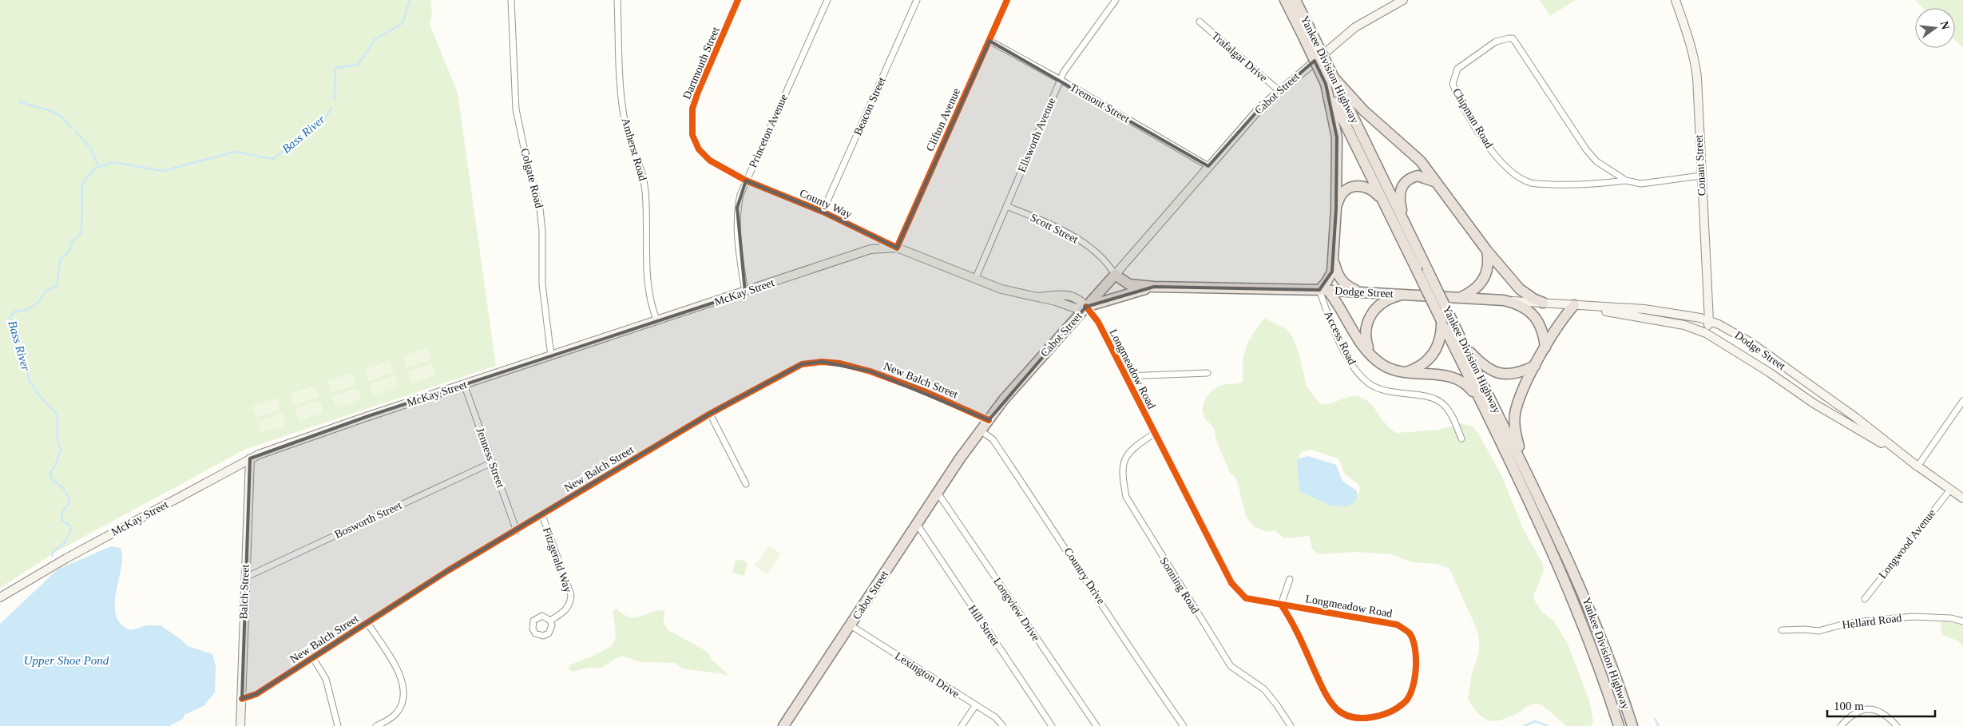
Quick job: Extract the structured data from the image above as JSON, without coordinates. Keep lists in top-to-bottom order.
{
  "streets": {
    "highway": ["Yankee Division Highway", "Cabot Street", "Dodge Street"],
    "main road": [
      "Conant Street",
      "County Way",
      "McKay Street",
      "Balch Street"
    ],
    "street": [
      "Trafalgar Drive",
      "Dartmouth Street",
      "Tremont Street",
      "Beacon Street",
      "Chipman Road",
      "Clifton Avenue",
      "Princeton Avenue",
      "Ellsworth Avenue",
      "Amherst Road",
      "Colgate Road",
      "Scott Street",
      "Access Road",
      "Longmeadow Road",
      "New Balch Street",
      "Jenness Street",
      "Bosworth Street",
      "Longwood Avenue",
      "Fitzgerald Way",
      "Country Drive",
      "Sonning Road",
      "Longview Drive",
      "Hellard Road",
      "Hill Street",
      "Lexington Drive"
    ]
  },
  "crossings": [
    ["Trafalgar Drive", "Cabot Street"],
    ["Dartmouth Street", "Princeton Avenue"],
    ["Dartmouth Street", "County Way"],
    ["Cabot Street", "Tremont Street"],
    ["Cabot Street", "County Way"],
    ["Cabot Street", "Scott Street"],
    ["Cabot Street", "Dodge Street"],
    ["Cabot Street", "Longmeadow Road"],
    ["Cabot Street", "New Balch Street"],
    ["Cabot Street", "Country Drive"],
    ["Cabot Street", "Longview Drive"],
    ["Cabot Street", "Hill Street"],
    ["Cabot Street", "Lexington Drive"],
    ["Tremont Street", "Clifton Avenue"],
    ["Tremont Street", "Ellsworth Avenue"],
    ["Beacon Street", "County Way"],
    ["Chipman Road", "Conant Street"],
    ["Clifton Avenue", "County Way"],
    ["Clifton Avenue", "McKay Street"],
    ["Princeton Avenue", "County Way"],
    ["Princeton Avenue", "McKay Street"],
    ["Ellsworth Avenue", "County Way"],
    ["Ellsworth Avenue", "Scott Street"],
    ["Amherst Road", "McKay Street"],
    ["Conant Street", "Dodge Street"],
    ["Colgate Road", "McKay Street"],
    ["County Way", "McKay Street"],
    ["County Way", "Dodge Street"],
    ["County Way", "Longmeadow Road"],
    ["Scott Street", "Dodge Street"],
    ["McKay Street", "Jenness Street"],
    ["McKay Street", "Balch Street"],
    ["Dodge Street", "Access Road"],
    ["Dodge Street", "Longmeadow Road"],
    ["Dodge Street", "Longwood Avenue"],
    ["Longmeadow Road", "Sonning Road"],
    ["New Balch Street", "Jenness Street"],
    ["New Balch Street", "Fitzgerald Way"],
    ["New Balch Street", "Balch Street"],
    ["Jenness Street", "Bosworth Street"],
    ["Bosworth Street", "Balch Street"]
  ],
  "water": ["Bass River", "Upper Shoe Pond"],
  "scale_bar": "100 m",
  "north": "right"
}
